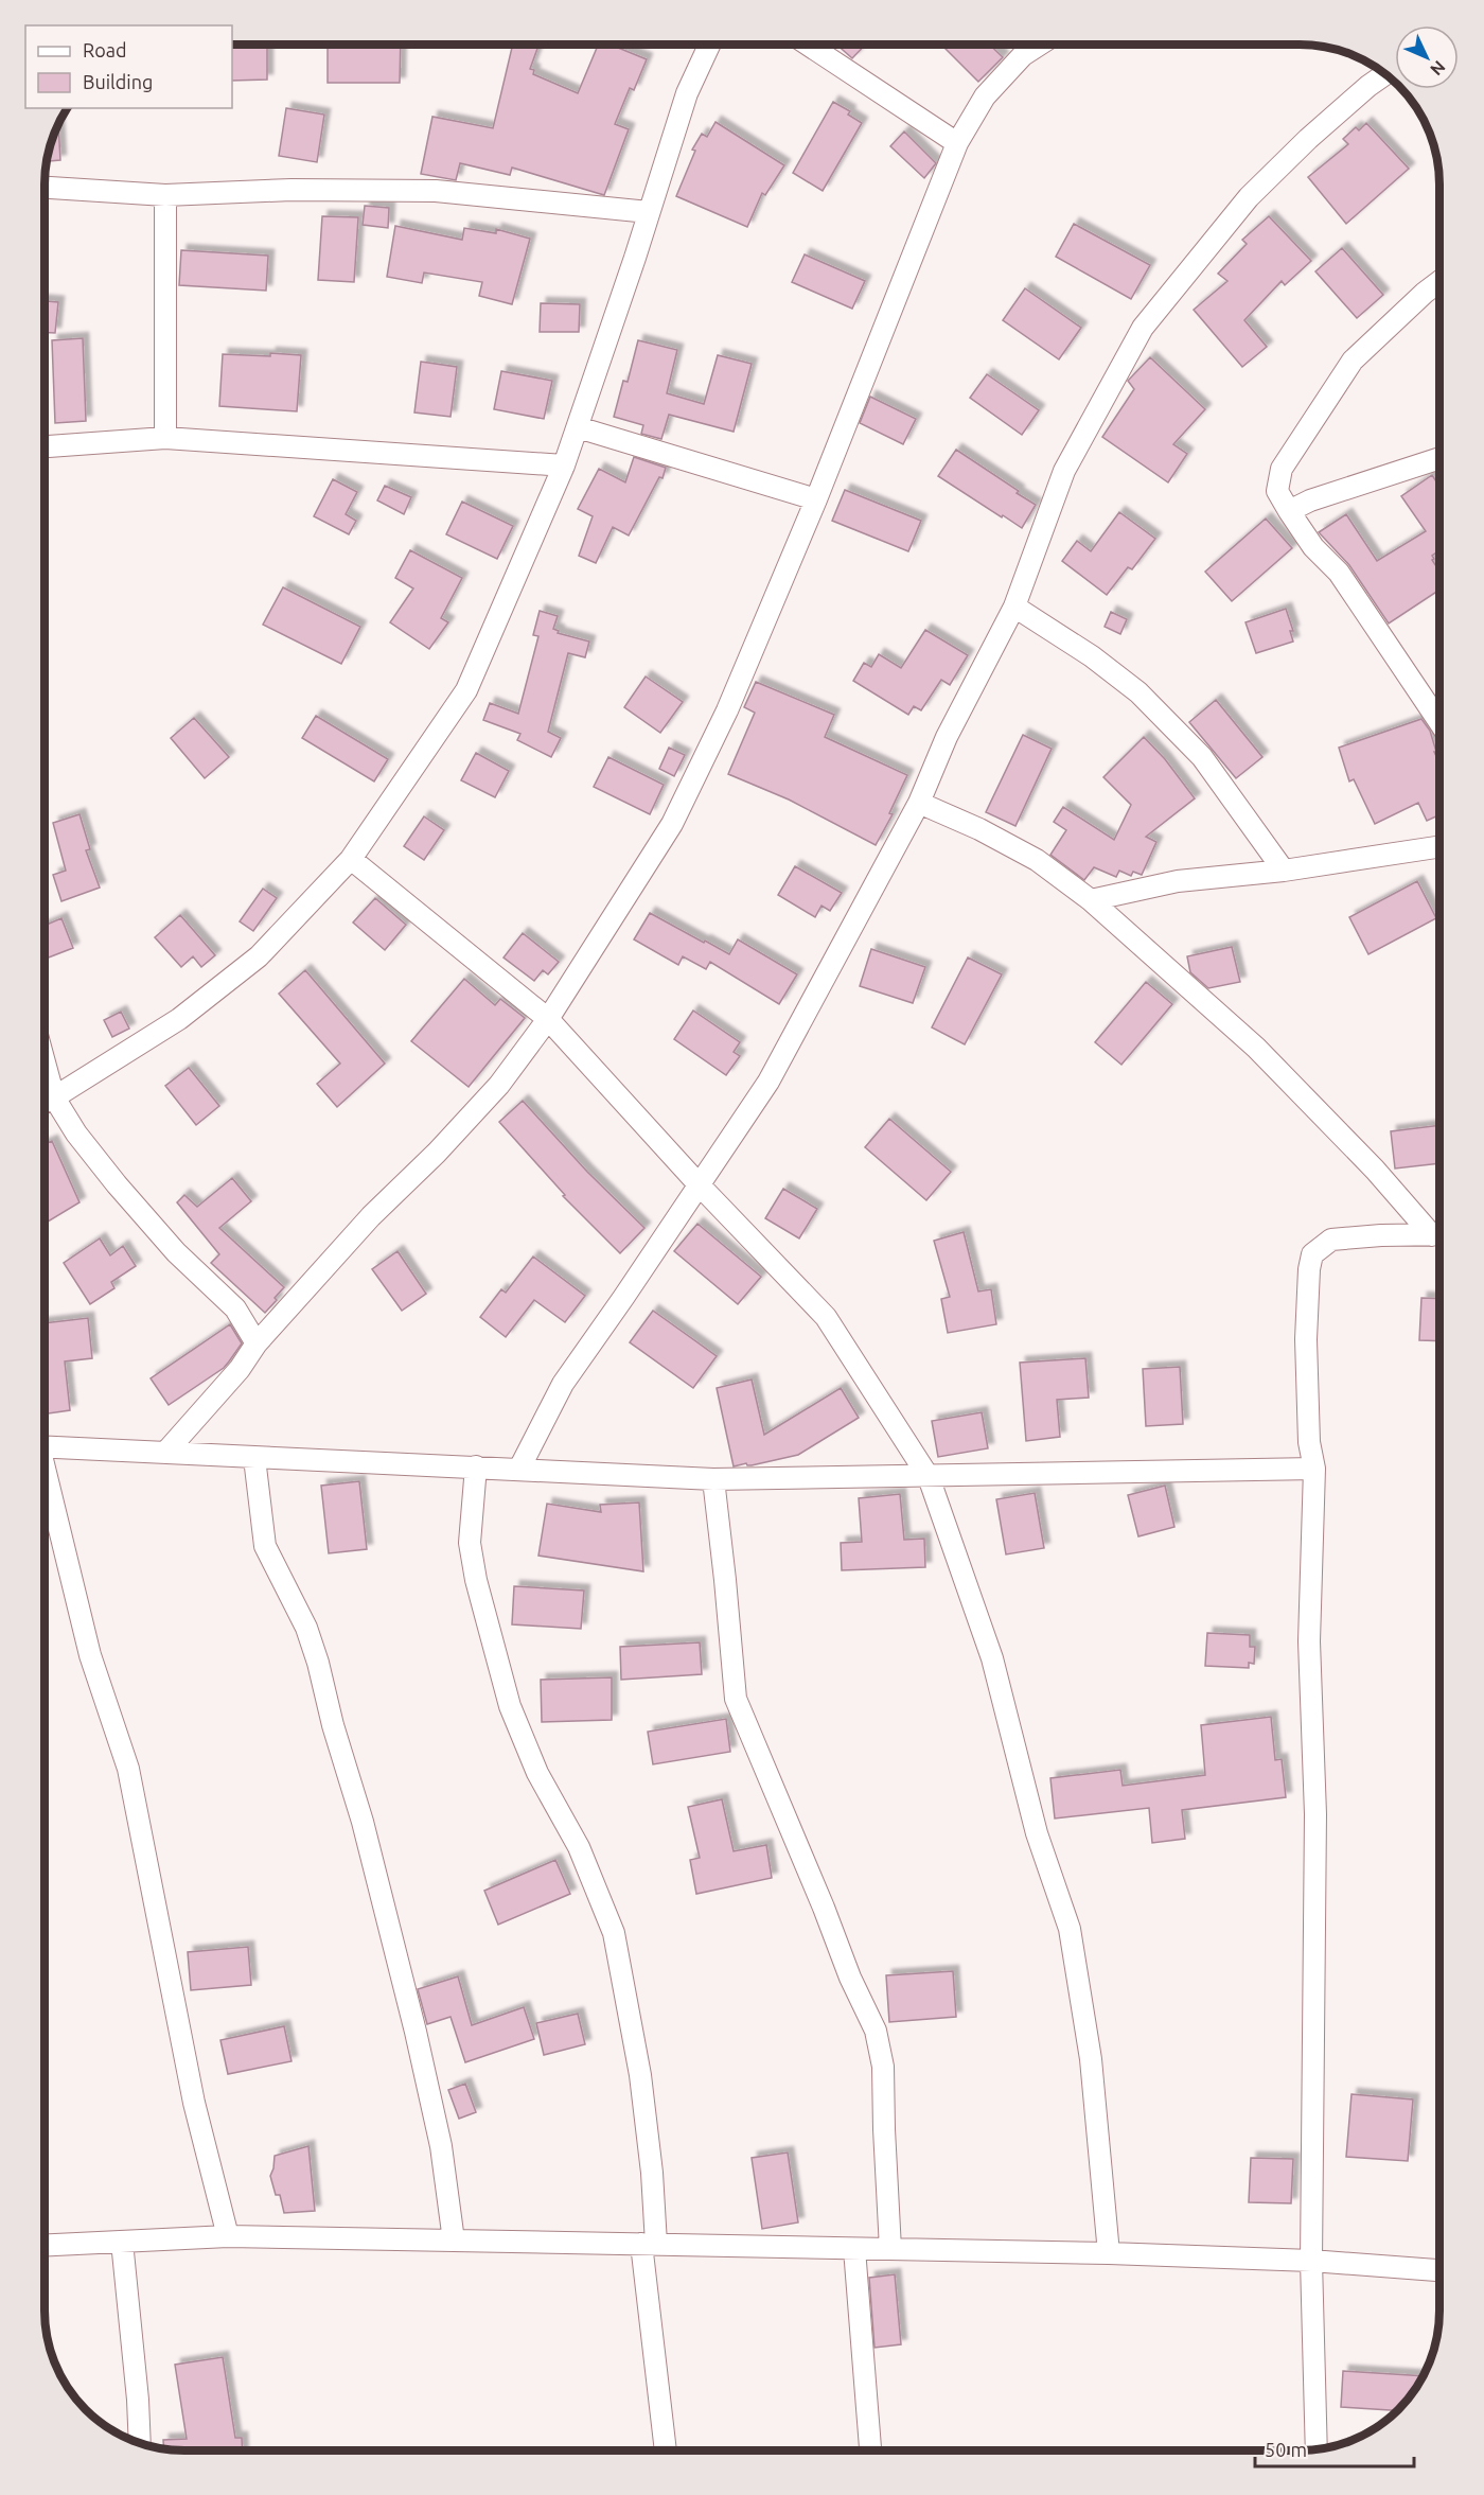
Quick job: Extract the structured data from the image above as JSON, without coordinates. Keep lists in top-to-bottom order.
{
  "legend": ["Road", "Building"],
  "scale_bar": "50 m",
  "north": "bottom right"
}
